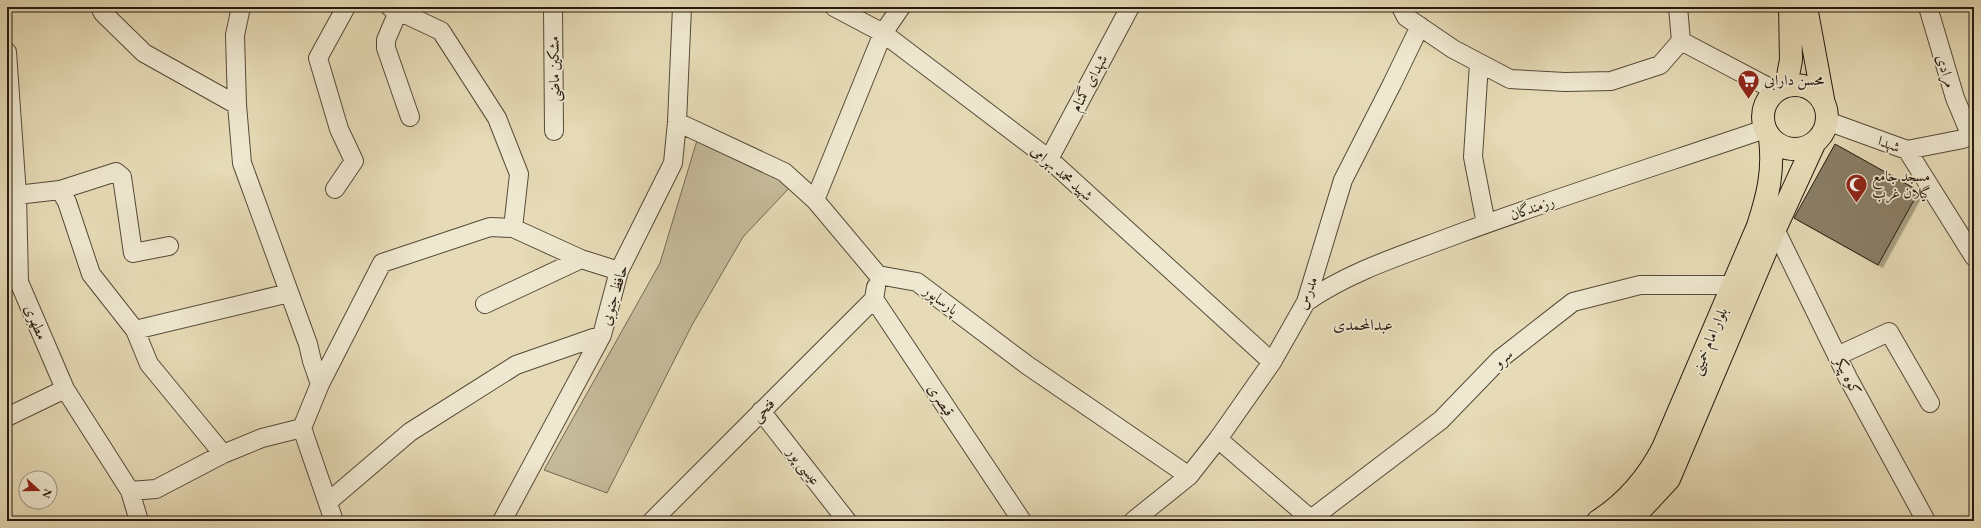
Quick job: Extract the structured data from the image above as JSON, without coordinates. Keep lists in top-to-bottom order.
{
  "streets": {
    "main road": ["بلوار امام خمینی"],
    "street": [
      "مشکین ماضی",
      "مرادی",
      "شهدای گمنام",
      "شهدا",
      "شهید محمد بهرامی",
      "رزمندگان",
      "مدرس",
      "حافظ جنوبی",
      "پارساپور",
      "مطهری",
      "سرو",
      "کوه پیکر",
      "قیصری",
      "فتحی",
      "عیسی پور"
    ]
  },
  "crossings": [
    ["مرادی", "شهدا"],
    ["شهدای گمنام", "شهید محمد بهرامی"],
    ["شهدا", "رزمندگان"],
    ["شهدا", "بلوار امام خمینی"],
    ["شهید محمد بهرامی", "مدرس"],
    ["رزمندگان", "مدرس"],
    ["رزمندگان", "بلوار امام خمینی"],
    ["مدرس", "پارساپور"],
    ["بلوار امام خمینی", "سرو"],
    ["بلوار امام خمینی", "کوه پیکر"],
    ["قیصری", "فتحی"],
    ["فتحی", "عیسی پور"]
  ],
  "districts": ["عبدالمحمدی"],
  "places": {
    "supermarket": ["محسن دارابی"],
    "mosque": ["مسجد جامع گیلان غرب"]
  },
  "north": "right"
}
